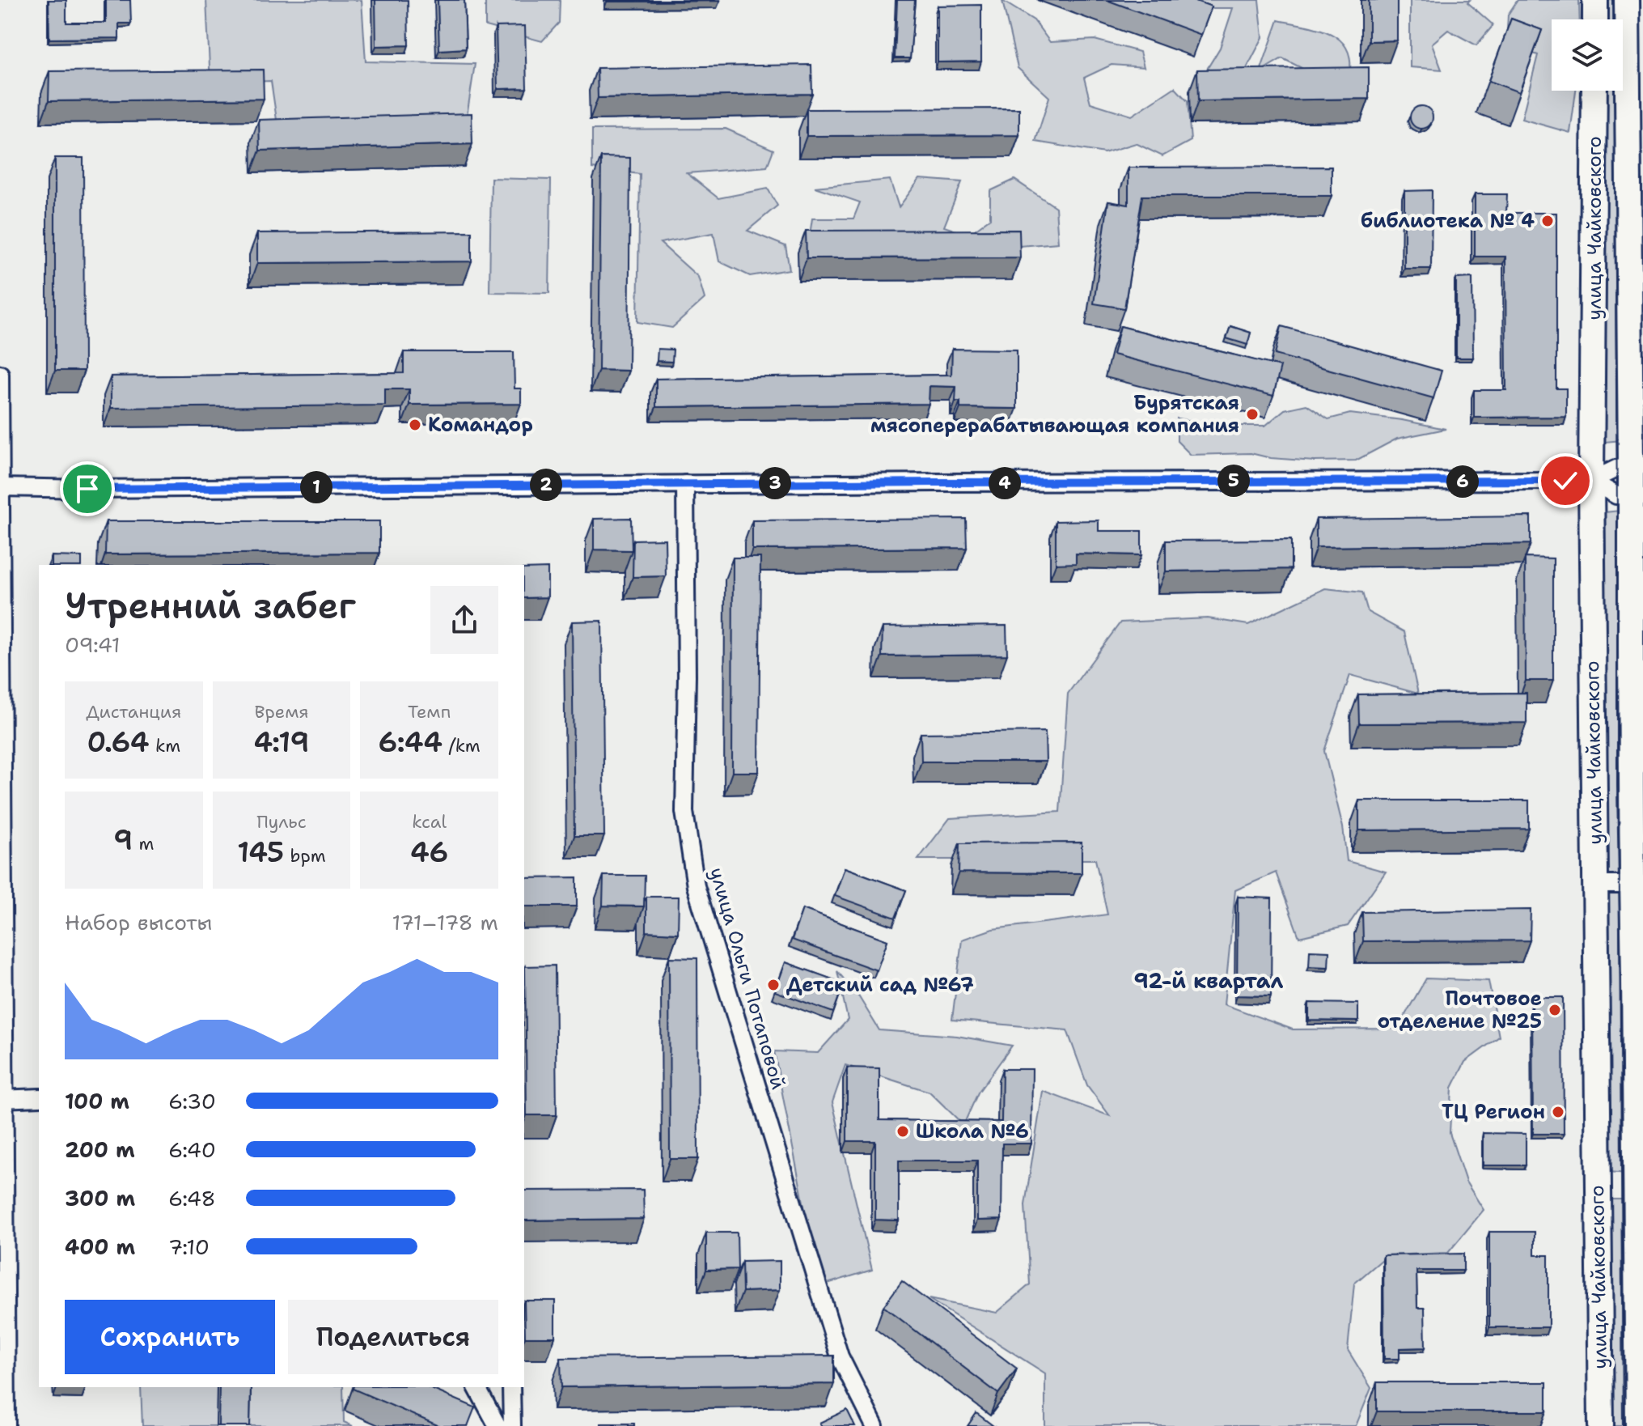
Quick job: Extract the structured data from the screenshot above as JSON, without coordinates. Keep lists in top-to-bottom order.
{
  "streets": {
    "main road": ["улица Чайковского"],
    "street": ["улица Ольги Потаповой"]
  },
  "districts": ["92-й квартал"],
  "places": [
    "библиотека № 4",
    "Бурятская мясоперерабатывающая компания",
    "Командор",
    "Детский сад №67",
    "Почтовое отделение №25",
    "ТЦ Регион",
    "Школа №6"
  ],
  "page": {
    "pins": [
      "5",
      "6",
      "3",
      "4",
      "2",
      "1"
    ],
    "heading": ["Утренний забег", "09:41"],
    "stats": [
      ["Дистанция", "0.64 km"],
      ["Время", "4:19"],
      ["Темп", "6:44 /km"],
      ["9 m"],
      ["Пульс", "145 bpm"],
      ["kcal", "46"]
    ],
    "chart": ["Набор высоты", "171–178 m"],
    "list": [
      {
        "name": "100 m",
        "note": "6:30"
      },
      {
        "name": "200 m",
        "note": "6:40"
      },
      {
        "name": "300 m",
        "note": "6:48"
      },
      {
        "name": "400 m",
        "note": "7:10"
      }
    ],
    "buttons": ["Сохранить", "Поделиться"]
  }
}
